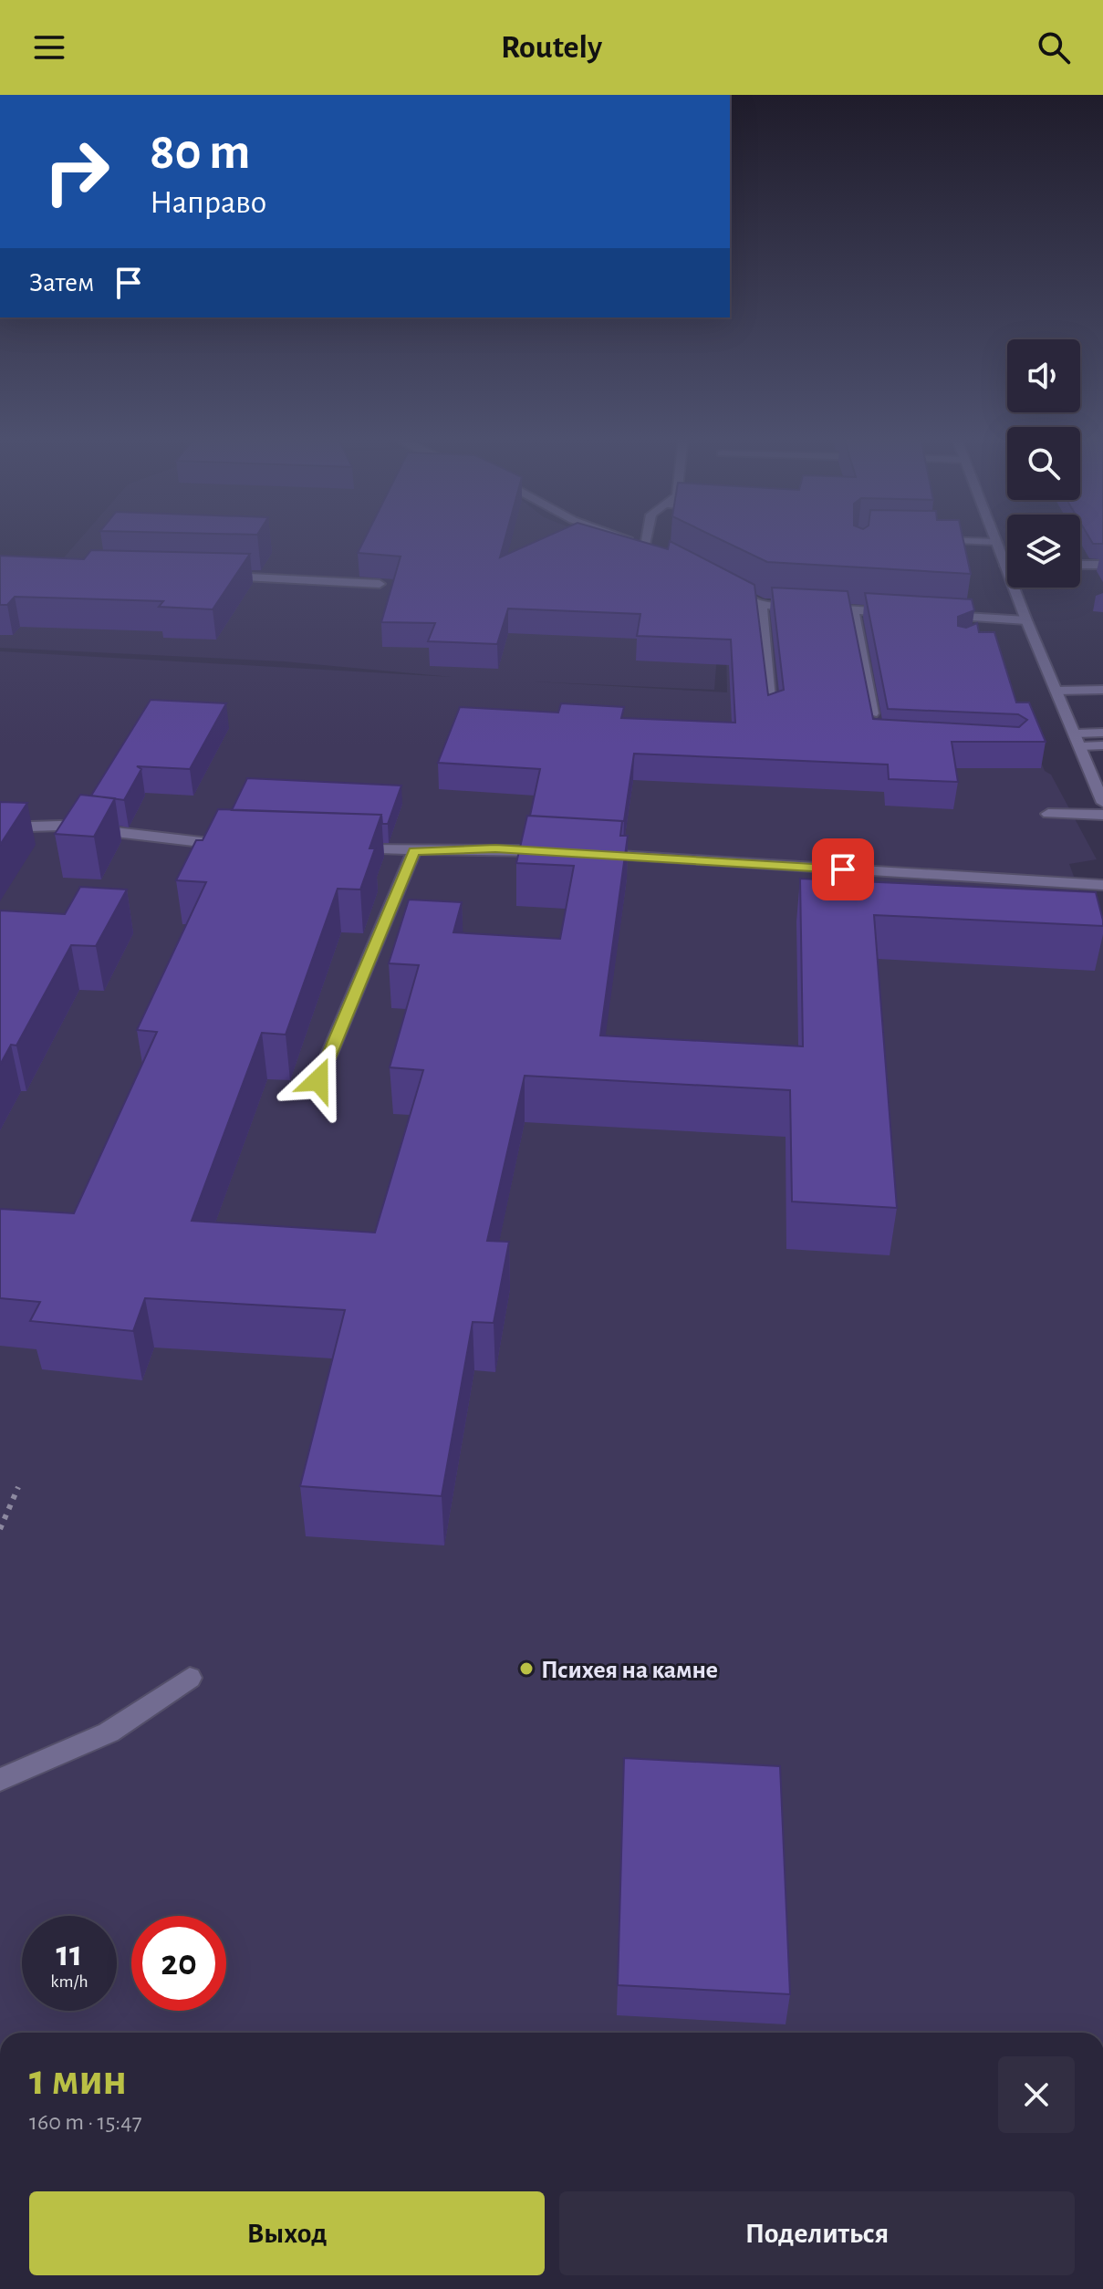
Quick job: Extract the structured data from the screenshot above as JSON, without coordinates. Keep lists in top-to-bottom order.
{
  "places": ["Психея на камне"],
  "page": {
    "header": "Routely",
    "turn": ["80 m", "Направо"],
    "then": "Затем",
    "speed": "11 km/h",
    "limit": "20",
    "heading": ["1 мин", "160 m · 15:47"],
    "buttons": ["Выход", "Поделиться"]
  }
}
